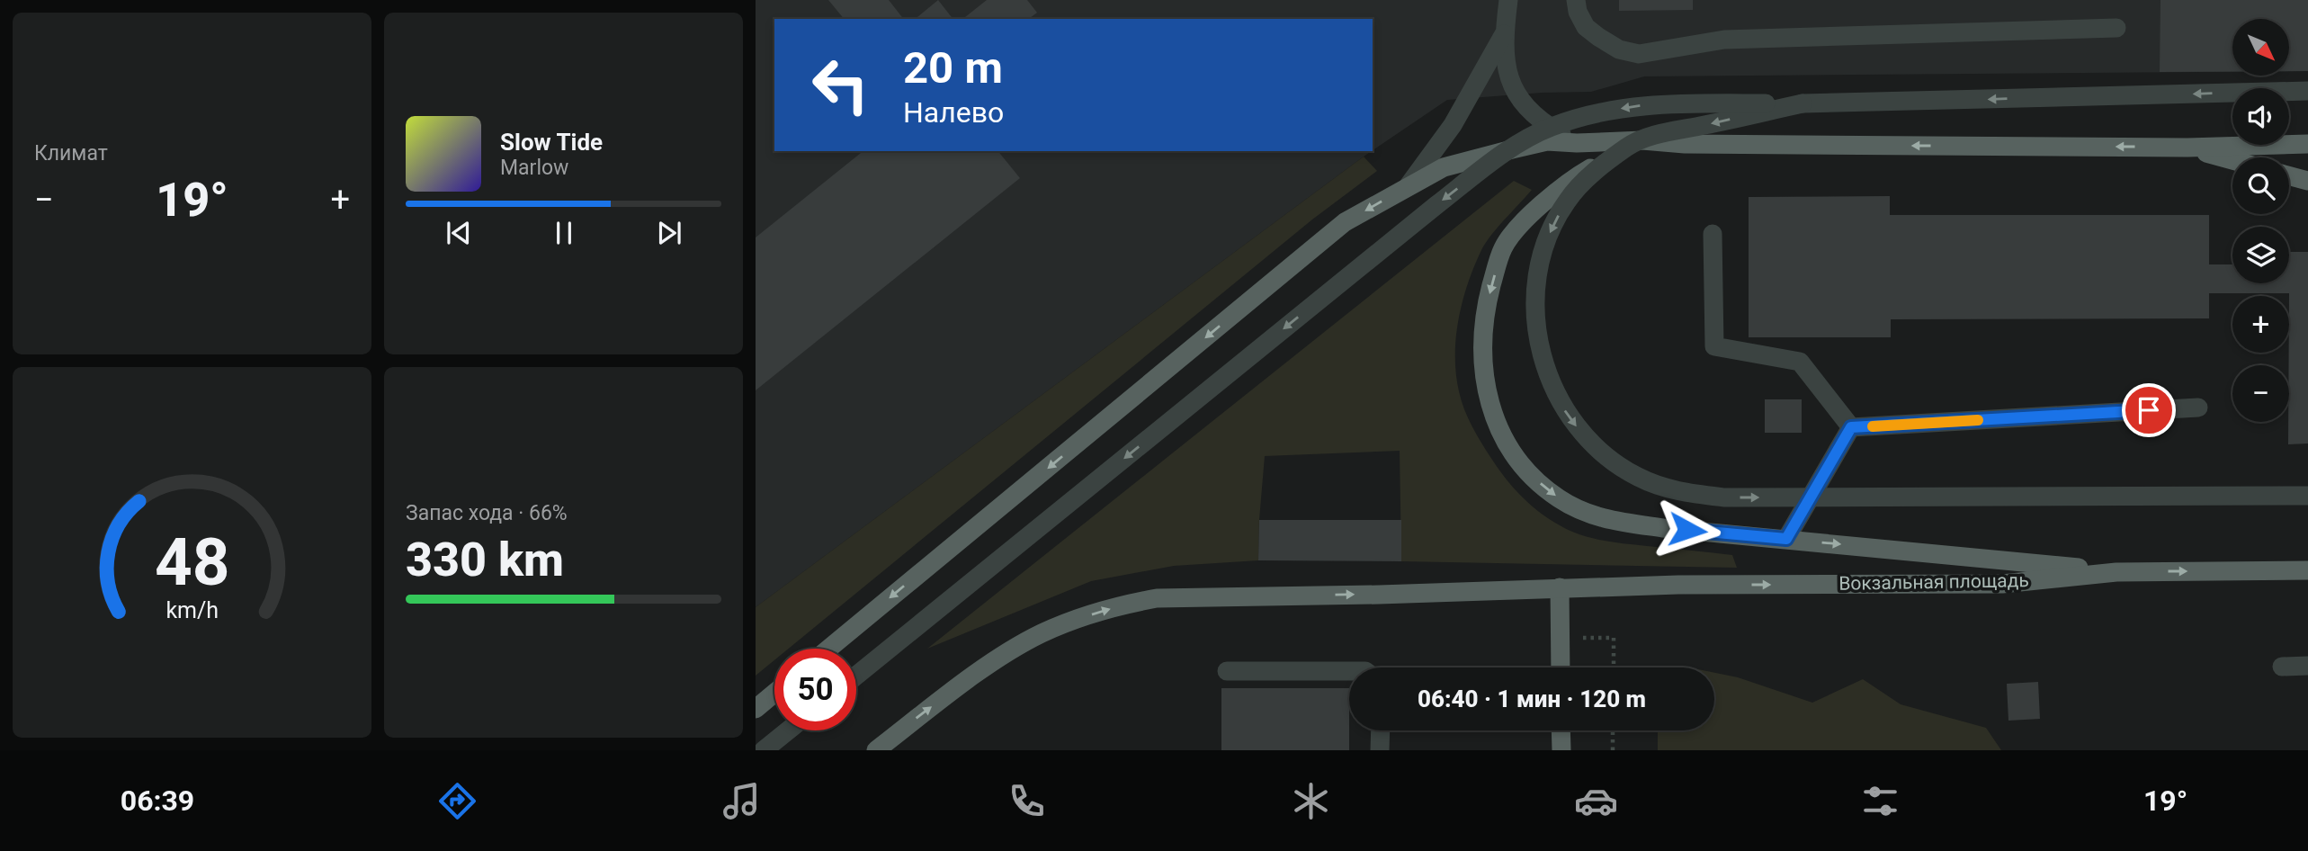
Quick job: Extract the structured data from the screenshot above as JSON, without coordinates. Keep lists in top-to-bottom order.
{
  "streets": {
    "main road": ["Вокзальная площадь"]
  },
  "one_way": ["Вокзальная площадь"],
  "north": "bottom right",
  "page": {
    "tile": [
      "Климат",
      ["Запас хода · 66%", "330 km"]
    ],
    "map_buttons": ["+", "−"],
    "turn": ["20 m", "Налево"],
    "song": ["Slow Tide", "Marlow"],
    "heat": ["−", "19°", "+"],
    "limit": "50",
    "trip": "06:40 · 1 мин · 120 m",
    "tabs": ["06:39", "19°"],
    "gauge": ["48", "km/h"]
  }
}
